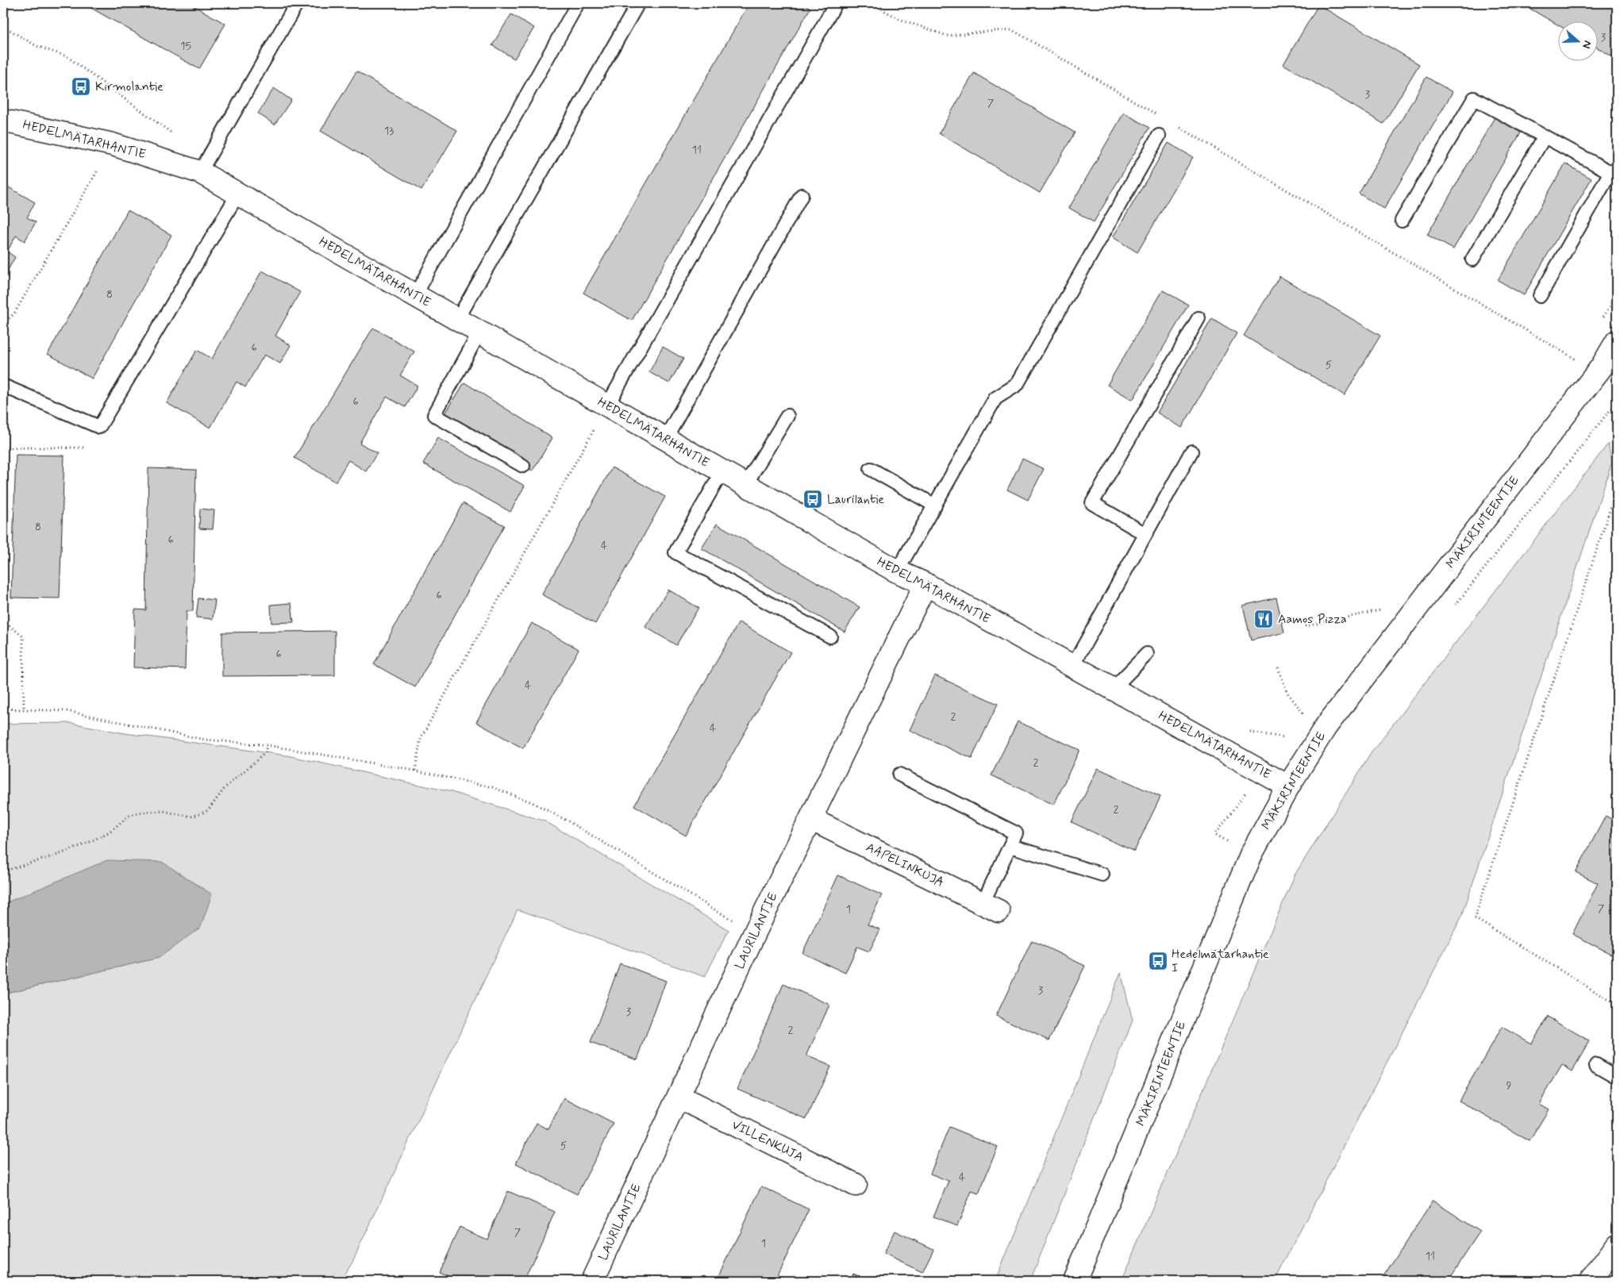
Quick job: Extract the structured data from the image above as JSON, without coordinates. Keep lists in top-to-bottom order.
{
  "streets": {
    "street": [
      "HEDELMÄTARHANTIE",
      "MÄKIRINTEENTIE",
      "AAPELINKUJA",
      "LAURILANTIE",
      "VILLENKUJA"
    ]
  },
  "crossings": [
    ["HEDELMÄTARHANTIE", "MÄKIRINTEENTIE"],
    ["HEDELMÄTARHANTIE", "LAURILANTIE"],
    ["AAPELINKUJA", "LAURILANTIE"],
    ["LAURILANTIE", "VILLENKUJA"]
  ],
  "places": {
    "bus stop": ["Kirmolantie", "Laurilantie", "Hedelmätarhantie I"],
    "restaurant": ["Aamos Pizza"]
  },
  "house_numbers": [
    "3",
    "15",
    "3",
    "7",
    "13",
    "11",
    "8",
    "6",
    "5",
    "6",
    "8",
    "6",
    "4",
    "6",
    "6",
    "4",
    "2",
    "4",
    "2",
    "2",
    "7",
    "1",
    "3",
    "3",
    "2",
    "9",
    "5",
    "4",
    "7",
    "1",
    "11"
  ],
  "north": "right"
}
